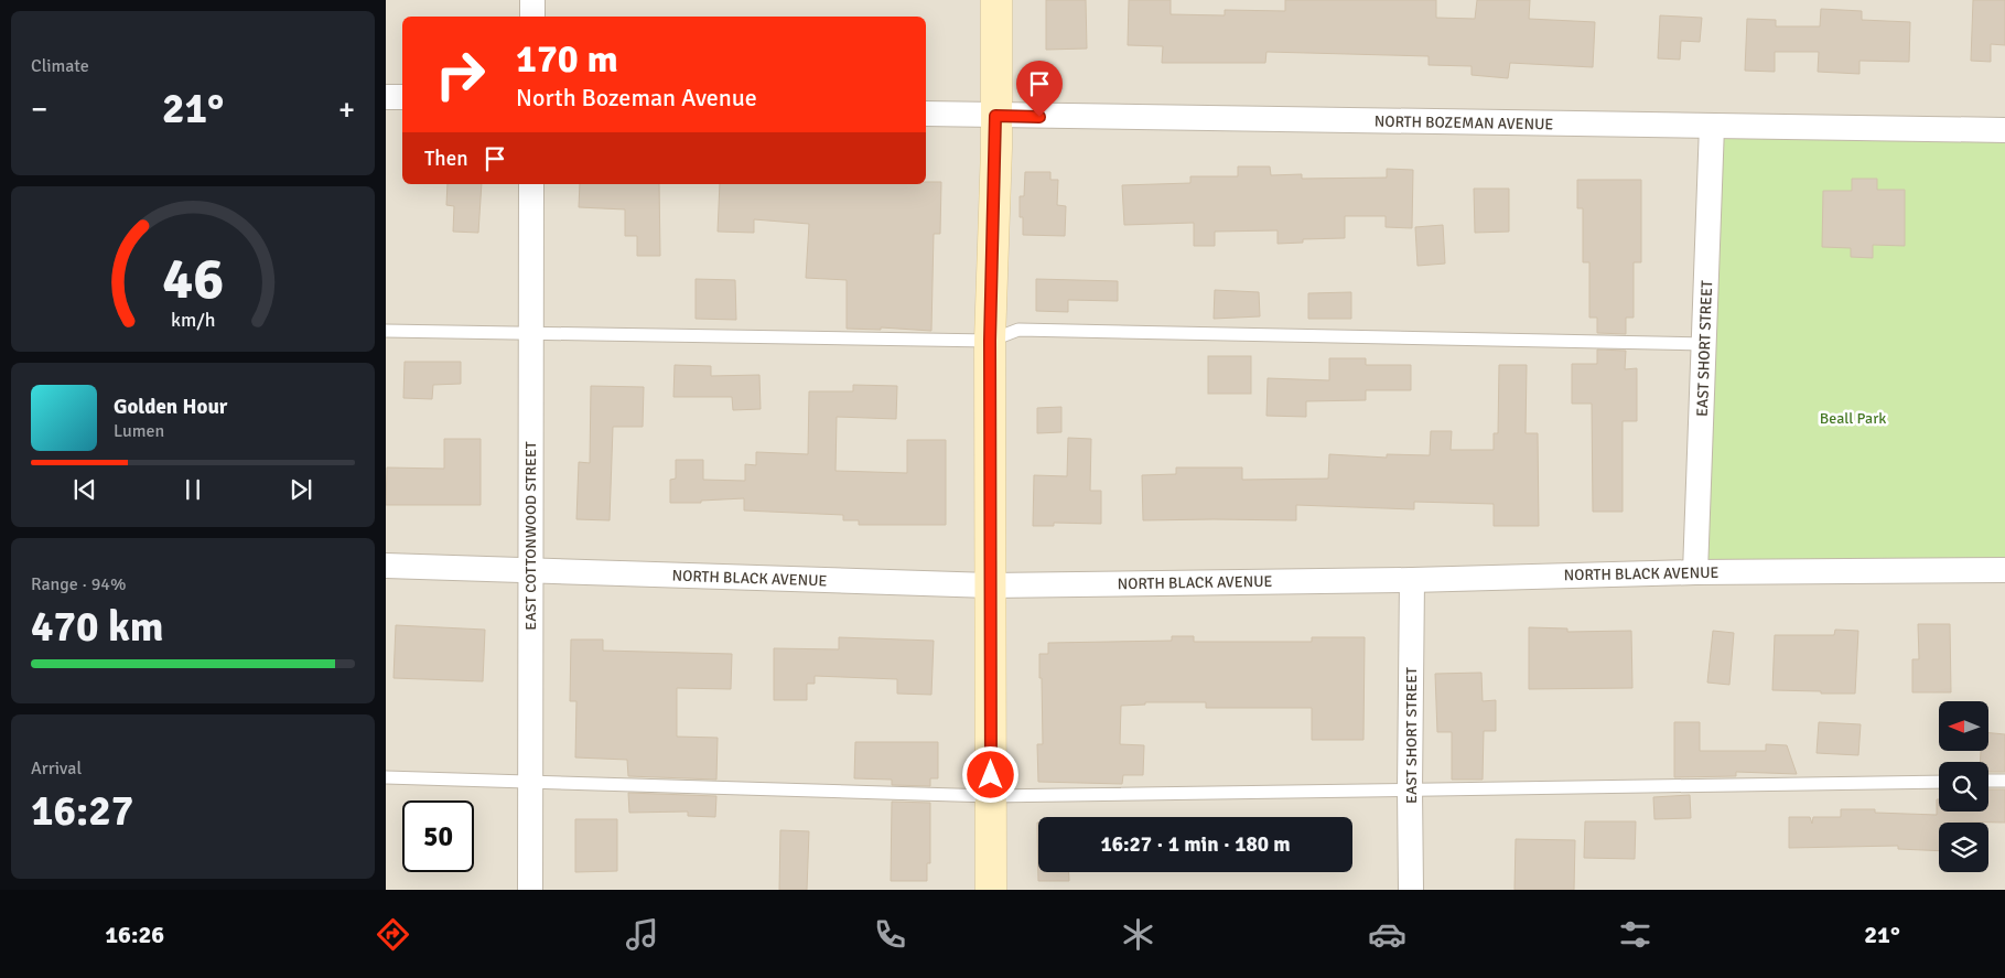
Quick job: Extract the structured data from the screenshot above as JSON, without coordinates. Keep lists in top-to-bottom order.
{
  "streets": {
    "street": [
      "NORTH BOZEMAN AVENUE",
      "EAST SHORT STREET",
      "EAST COTTONWOOD STREET",
      "NORTH BLACK AVENUE"
    ]
  },
  "crossings": [
    ["NORTH BOZEMAN AVENUE", "EAST SHORT STREET"],
    ["EAST SHORT STREET", "NORTH BLACK AVENUE"],
    ["EAST COTTONWOOD STREET", "NORTH BLACK AVENUE"]
  ],
  "parks": ["Beall Park"],
  "north": "left",
  "page": {
    "tile": [
      "Climate",
      ["Range · 94%", "470 km"],
      ["Arrival", "16:27"]
    ],
    "turn": ["170 m", "North Bozeman Avenue"],
    "heat": ["−", "21°", "+"],
    "then": "Then",
    "song": ["Golden Hour", "Lumen"],
    "limit": "50",
    "trip": "16:27 · 1 min · 180 m",
    "tabs": ["16:26", "21°"],
    "gauge": ["46", "km/h"]
  }
}
